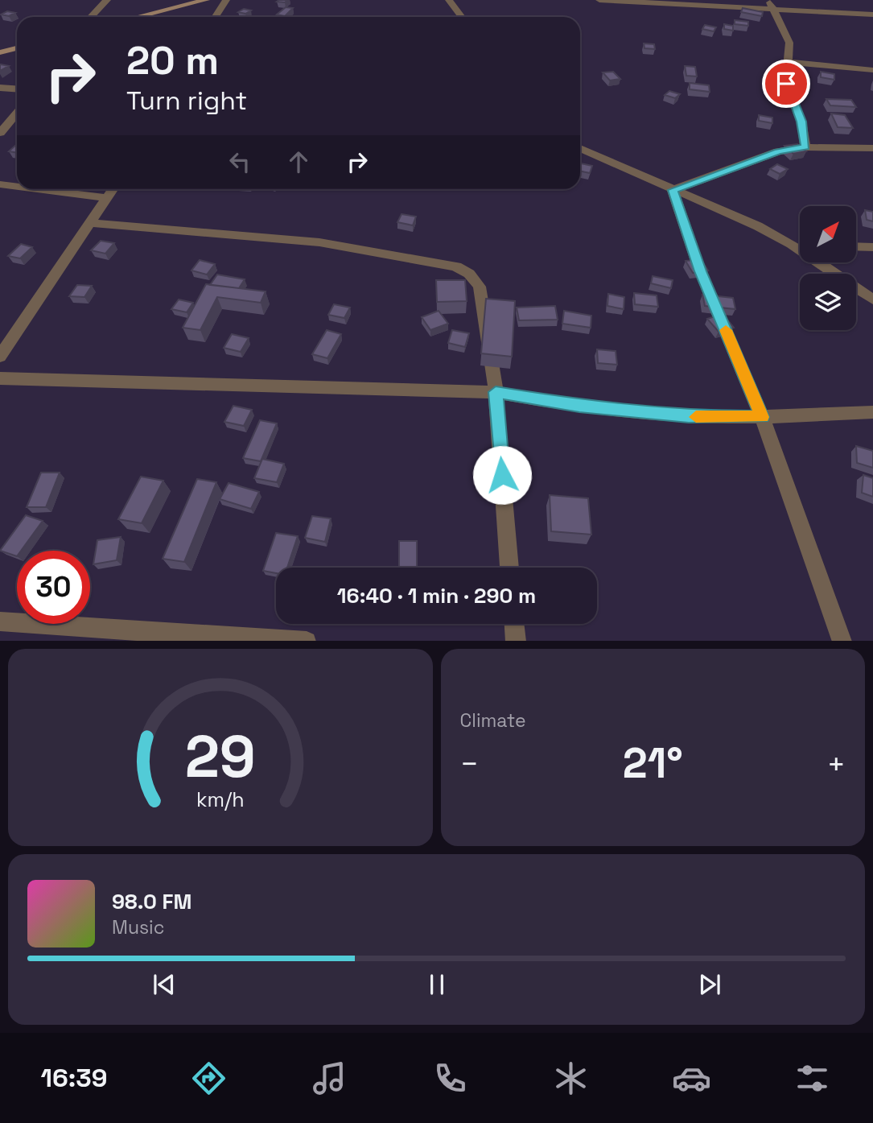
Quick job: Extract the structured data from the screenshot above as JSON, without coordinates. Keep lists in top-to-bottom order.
{
  "north": "top right",
  "page": {
    "turn": ["20 m", "Turn right"],
    "limit": "30",
    "trip": "16:40 · 1 min · 290 m",
    "tile": "Climate",
    "heat": ["−", "21°", "+"],
    "song": ["98.0 FM", "Music"],
    "tabs": "16:39",
    "gauge": ["29", "km/h"]
  }
}
